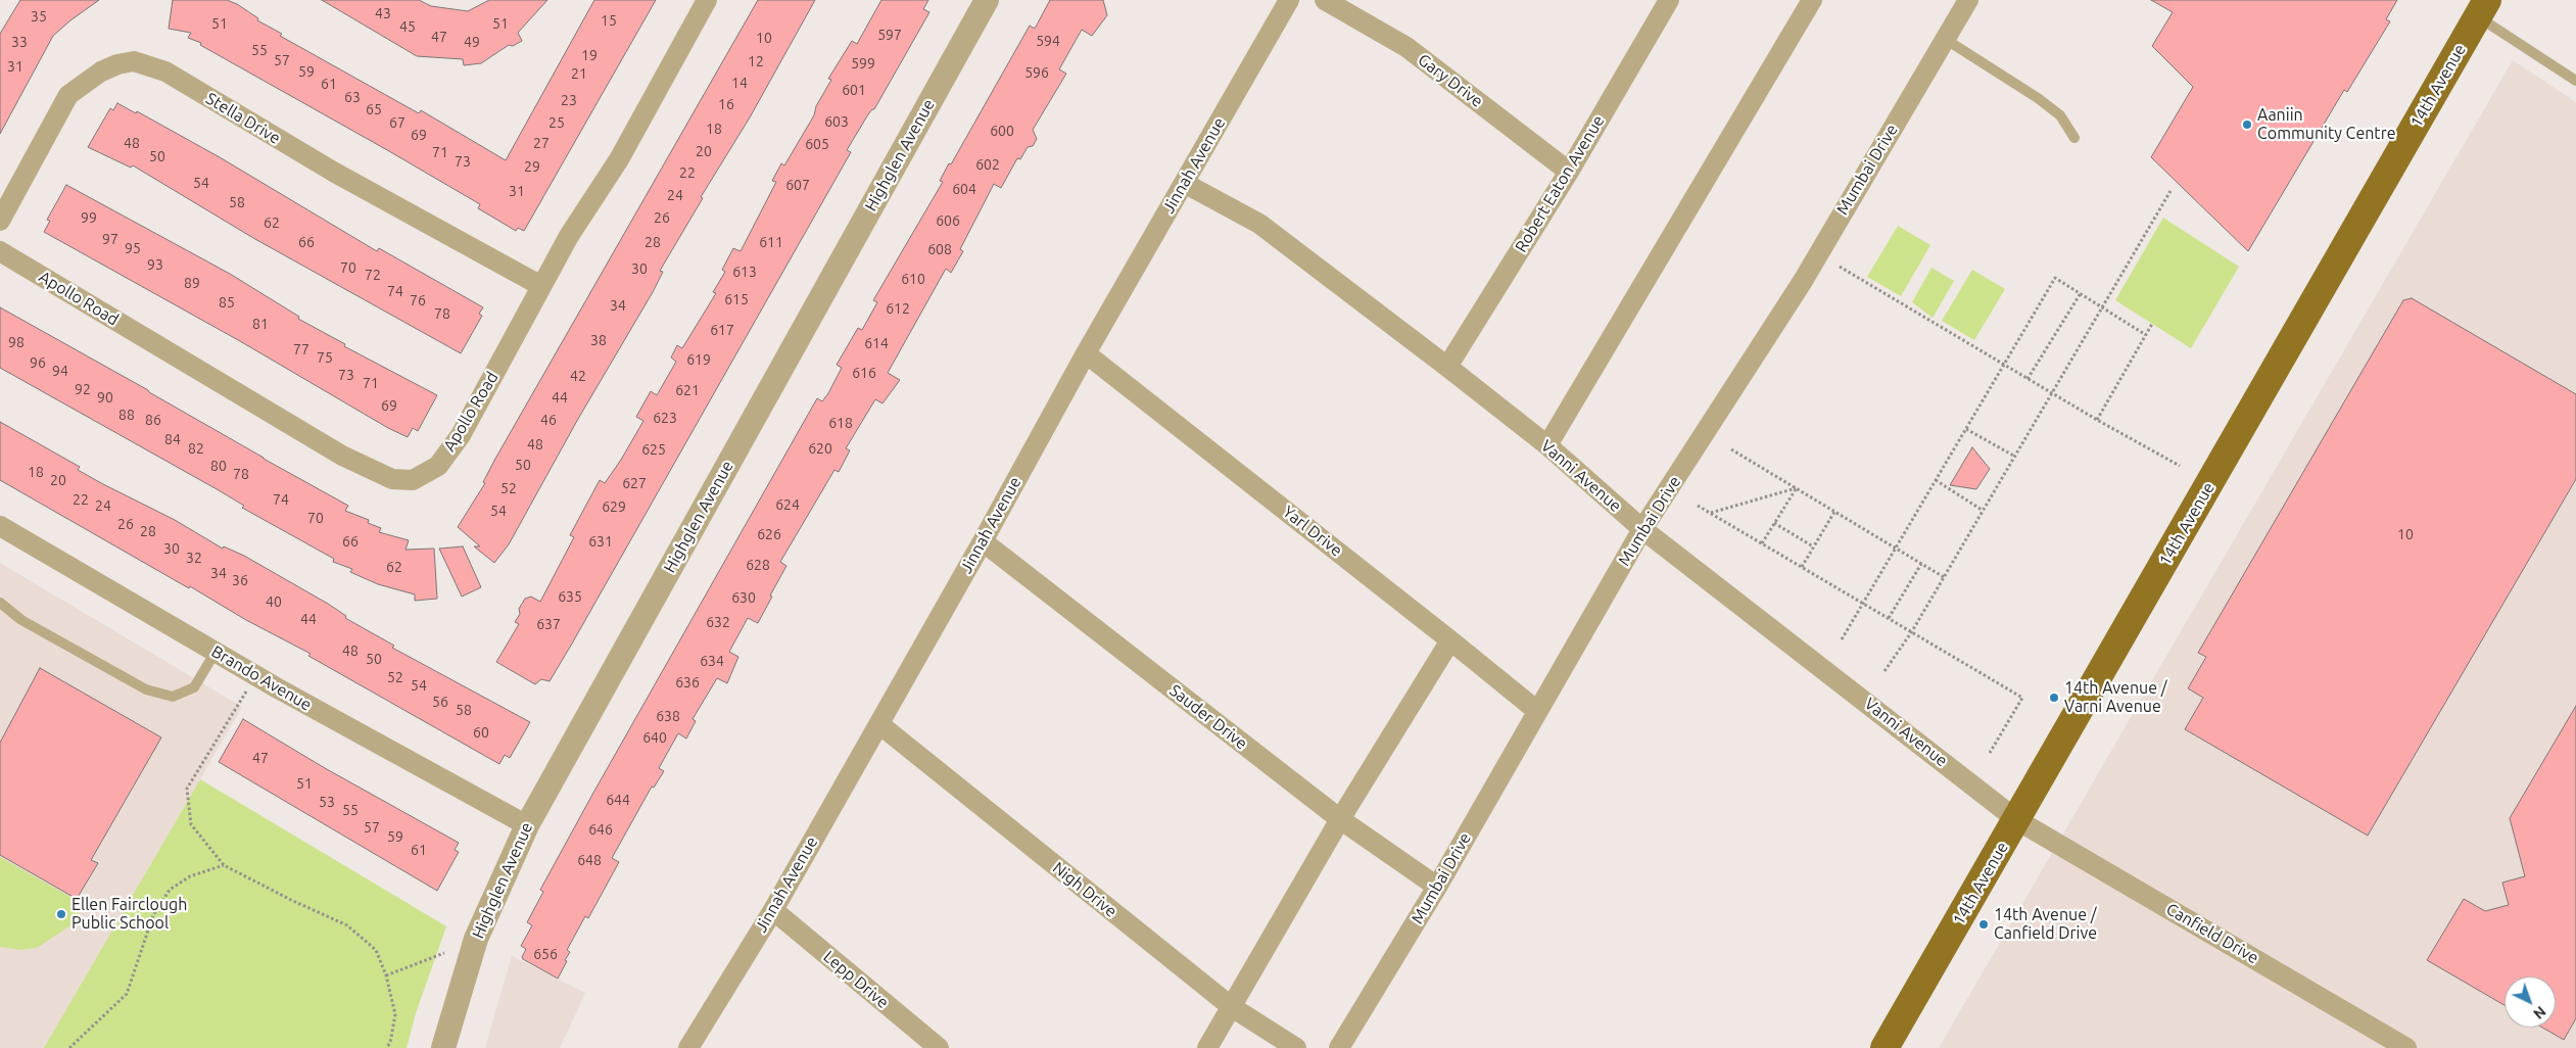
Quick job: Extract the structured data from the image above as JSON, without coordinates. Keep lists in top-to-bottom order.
{
  "streets": {
    "main road": ["14th Avenue"],
    "street": [
      "Gary Drive",
      "Stella Drive",
      "Highglen Avenue",
      "Jinnah Avenue",
      "Mumbai Drive",
      "Robert Eaton Avenue",
      "Apollo Road",
      "Vanni Avenue",
      "Yarl Drive",
      "Brando Avenue",
      "Sauder Drive",
      "Nigh Drive",
      "Canfield Drive",
      "Lepp Drive"
    ]
  },
  "crossings": [
    ["Gary Drive", "Robert Eaton Avenue"],
    ["14th Avenue", "Vanni Avenue"],
    ["14th Avenue", "Canfield Drive"],
    ["Stella Drive", "Apollo Road"],
    ["Highglen Avenue", "Brando Avenue"],
    ["Jinnah Avenue", "Vanni Avenue"],
    ["Jinnah Avenue", "Yarl Drive"],
    ["Jinnah Avenue", "Sauder Drive"],
    ["Jinnah Avenue", "Nigh Drive"],
    ["Jinnah Avenue", "Lepp Drive"],
    ["Mumbai Drive", "Vanni Avenue"],
    ["Mumbai Drive", "Yarl Drive"],
    ["Mumbai Drive", "Sauder Drive"],
    ["Robert Eaton Avenue", "Vanni Avenue"],
    ["Vanni Avenue", "Canfield Drive"]
  ],
  "places": [
    "Aaniin Community Centre",
    "14th Avenue / Varni Avenue",
    "Ellen Fairclough Public School",
    "14th Avenue / Canfield Drive"
  ],
  "house_numbers": [
    "43",
    "35",
    "15",
    "51",
    "51",
    "45",
    "597",
    "47",
    "10",
    "594",
    "33",
    "49",
    "55",
    "19",
    "57",
    "12",
    "599",
    "31",
    "59",
    "596",
    "21",
    "14",
    "61",
    "601",
    "63",
    "23",
    "16",
    "65",
    "603",
    "67",
    "25",
    "18",
    "600",
    "69",
    "48",
    "27",
    "605",
    "20",
    "71",
    "50",
    "73",
    "602",
    "29",
    "22",
    "54",
    "607",
    "604",
    "31",
    "24",
    "58",
    "99",
    "26",
    "606",
    "62",
    "97",
    "66",
    "28",
    "611",
    "95",
    "608",
    "93",
    "70",
    "30",
    "613",
    "72",
    "610",
    "89",
    "74",
    "615",
    "76",
    "85",
    "34",
    "612",
    "78",
    "81",
    "617",
    "38",
    "98",
    "614",
    "77",
    "75",
    "619",
    "96",
    "94",
    "616",
    "73",
    "42",
    "71",
    "92",
    "621",
    "90",
    "44",
    "69",
    "88",
    "623",
    "86",
    "46",
    "618",
    "84",
    "48",
    "82",
    "620",
    "625",
    "50",
    "80",
    "18",
    "78",
    "20",
    "627",
    "52",
    "22",
    "74",
    "624",
    "24",
    "629",
    "54",
    "70",
    "26",
    "28",
    "626",
    "10",
    "66",
    "631",
    "30",
    "32",
    "628",
    "62",
    "34",
    "36",
    "635",
    "630",
    "40",
    "44",
    "632",
    "637",
    "48",
    "50",
    "634",
    "52",
    "636",
    "54",
    "56",
    "58",
    "638",
    "60",
    "640",
    "47",
    "51",
    "644",
    "53",
    "55",
    "57",
    "646",
    "59",
    "61",
    "648",
    "656"
  ],
  "north": "bottom right"
}
